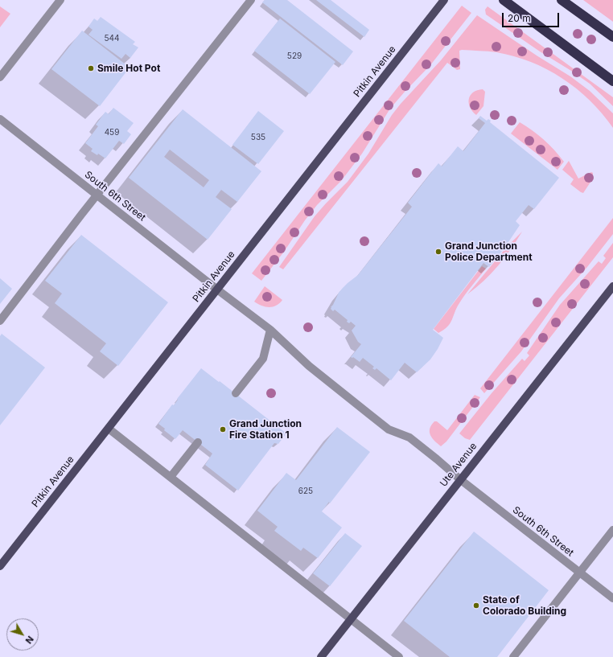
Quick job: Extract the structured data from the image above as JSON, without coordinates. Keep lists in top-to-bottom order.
{
  "streets": {
    "main road": ["Pitkin Avenue", "Ute Avenue"],
    "street": ["South 6th Street"]
  },
  "crossings": [
    ["Pitkin Avenue", "South 6th Street"],
    ["South 6th Street", "Ute Avenue"]
  ],
  "places": [
    "Smile Hot Pot",
    "Grand Junction Police Department",
    "Grand Junction Fire Station 1",
    "State of Colorado Building"
  ],
  "house_numbers": [
    "544",
    "529",
    "459",
    "535",
    "625"
  ],
  "scale_bar": "20 m",
  "north": "bottom right"
}
